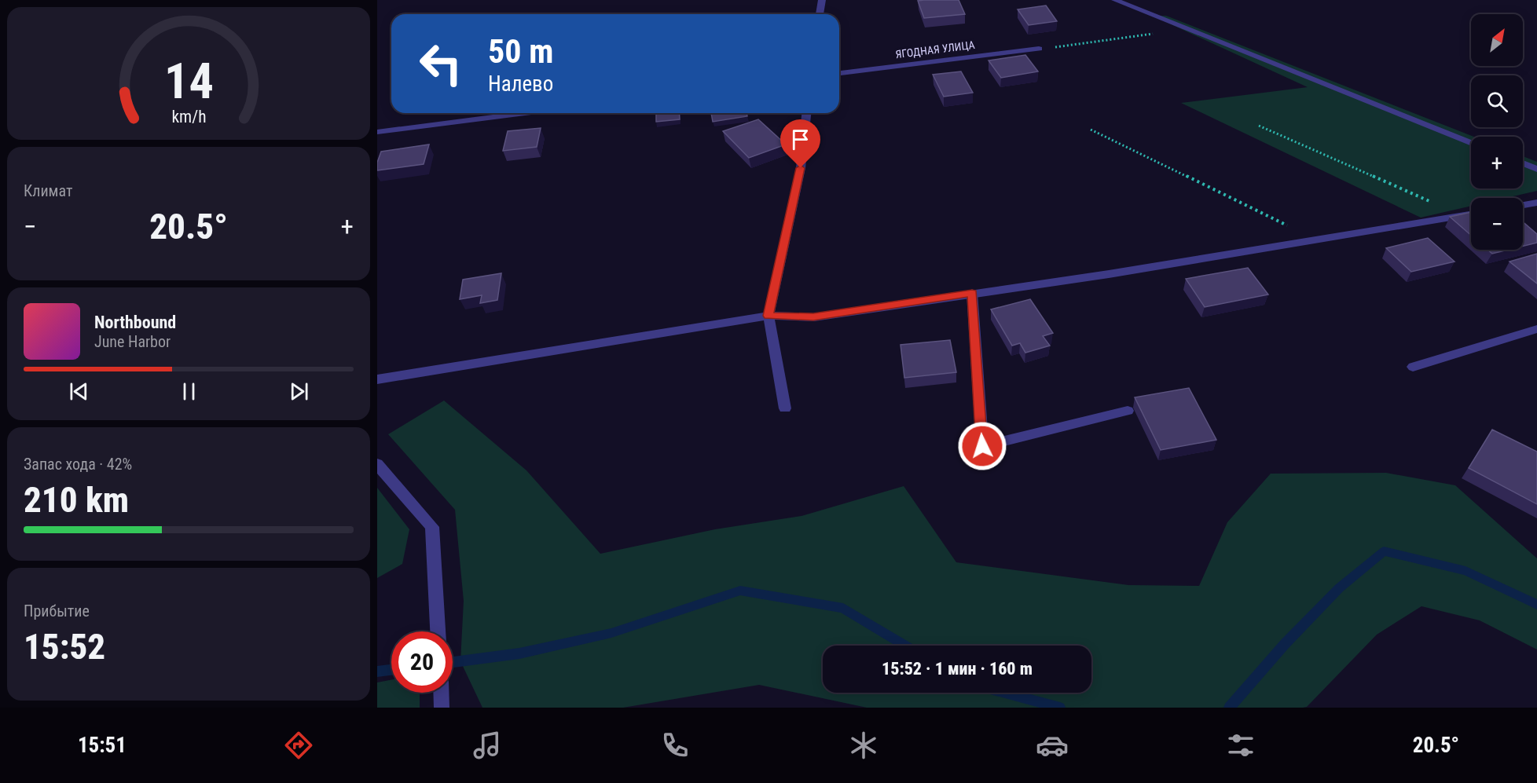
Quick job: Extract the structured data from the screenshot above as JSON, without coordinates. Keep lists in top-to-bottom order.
{
  "streets": {
    "street": ["ЯГОДНАЯ УЛИЦА"]
  },
  "north": "top right",
  "page": {
    "map_buttons": ["+", "−"],
    "turn": ["50 m", "Налево"],
    "tile": [
      "Климат",
      ["Запас хода · 42%", "210 km"],
      ["Прибытие", "15:52"]
    ],
    "heat": ["−", "20.5°", "+"],
    "song": ["Northbound", "June Harbor"],
    "limit": "20",
    "trip": "15:52 · 1 мин · 160 m",
    "tabs": ["15:51", "20.5°"],
    "gauge": ["14", "km/h"]
  }
}
